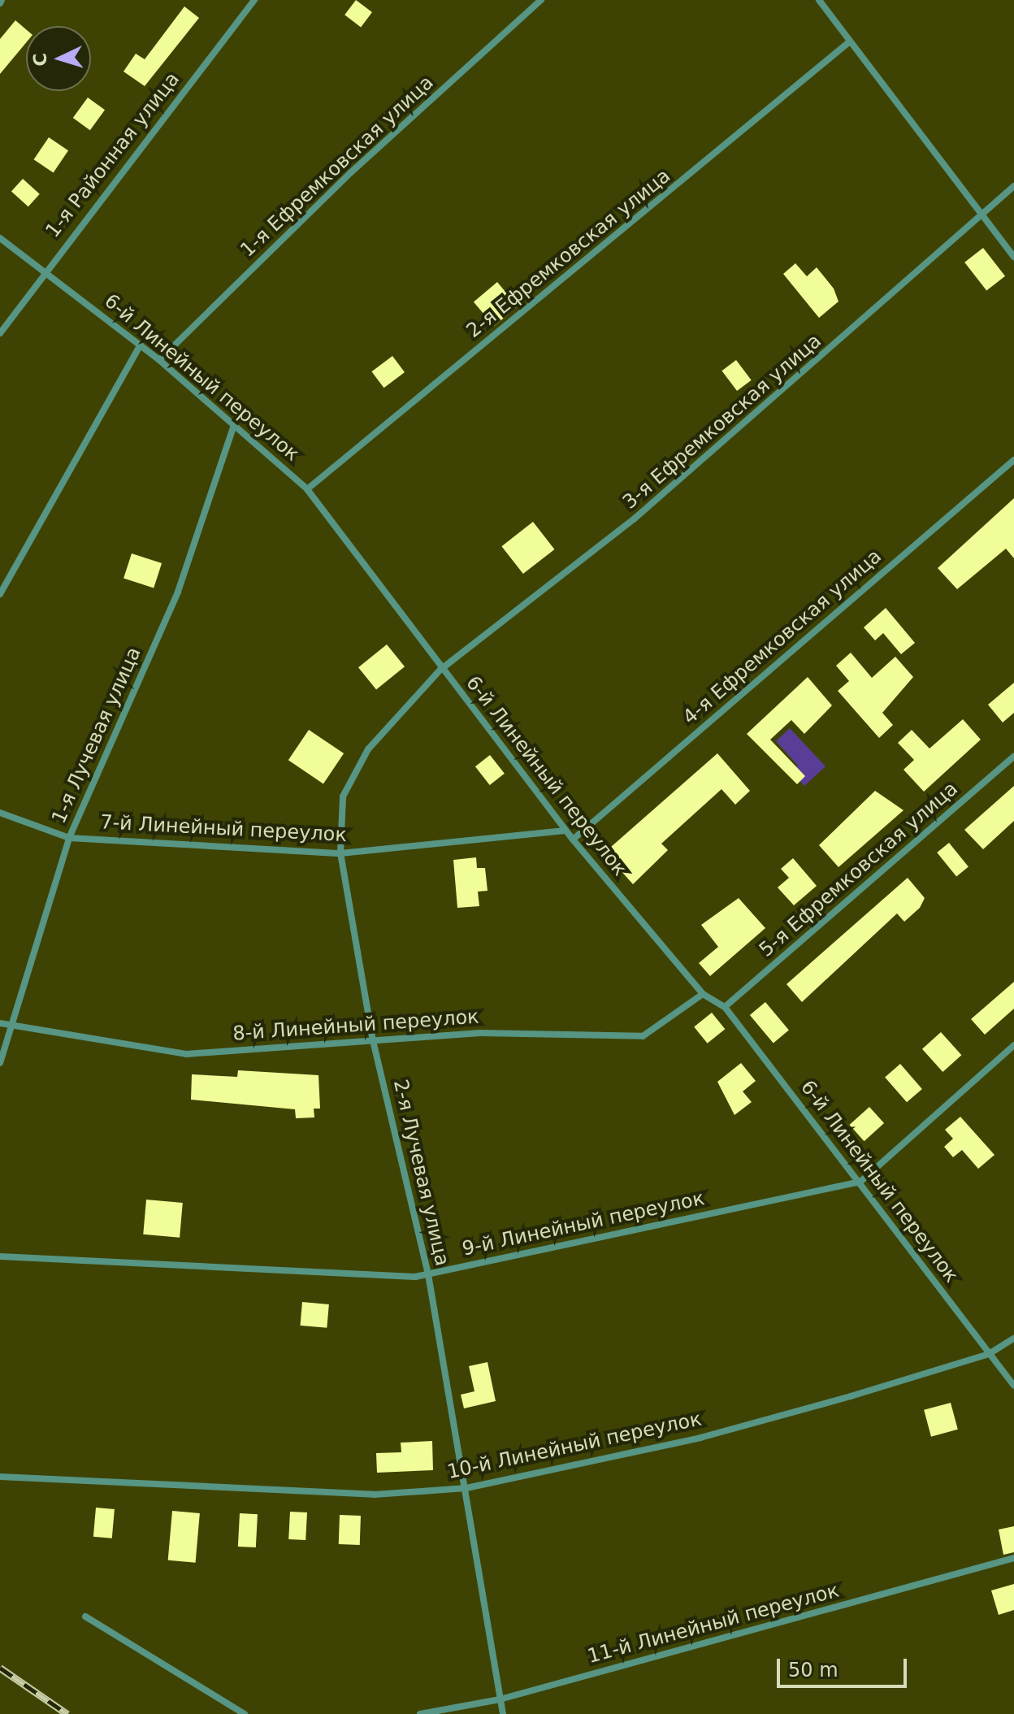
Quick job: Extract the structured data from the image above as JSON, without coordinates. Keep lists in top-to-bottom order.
{
  "streets": {
    "street": [
      "1-я Районная улица",
      "1-я Ефремковская улица",
      "2-я Ефремковская улица",
      "6-й Линейный переулок",
      "3-я Ефремковская улица",
      "4-я Ефремковская улица",
      "1-я Лучевая улица",
      "7-й Линейный переулок",
      "5-я Ефремковская улица",
      "8-й Линейный переулок",
      "2-я Лучевая улица",
      "9-й Линейный переулок",
      "10-й Линейный переулок",
      "11-й Линейный переулок"
    ]
  },
  "crossings": [
    ["1-я Районная улица", "6-й Линейный переулок"],
    ["1-я Ефремковская улица", "6-й Линейный переулок"],
    ["2-я Ефремковская улица", "6-й Линейный переулок"],
    ["6-й Линейный переулок", "3-я Ефремковская улица"],
    ["6-й Линейный переулок", "4-я Ефремковская улица"],
    ["6-й Линейный переулок", "1-я Лучевая улица"],
    ["6-й Линейный переулок", "7-й Линейный переулок"],
    ["6-й Линейный переулок", "5-я Ефремковская улица"],
    ["6-й Линейный переулок", "8-й Линейный переулок"],
    ["6-й Линейный переулок", "2-я Лучевая улица"],
    ["6-й Линейный переулок", "9-й Линейный переулок"],
    ["6-й Линейный переулок", "10-й Линейный переулок"],
    ["3-я Ефремковская улица", "2-я Лучевая улица"],
    ["1-я Лучевая улица", "7-й Линейный переулок"],
    ["1-я Лучевая улица", "8-й Линейный переулок"],
    ["7-й Линейный переулок", "2-я Лучевая улица"],
    ["8-й Линейный переулок", "2-я Лучевая улица"],
    ["2-я Лучевая улица", "9-й Линейный переулок"],
    ["2-я Лучевая улица", "10-й Линейный переулок"],
    ["2-я Лучевая улица", "11-й Линейный переулок"]
  ],
  "scale_bar": "50 m",
  "north": "left"
}
